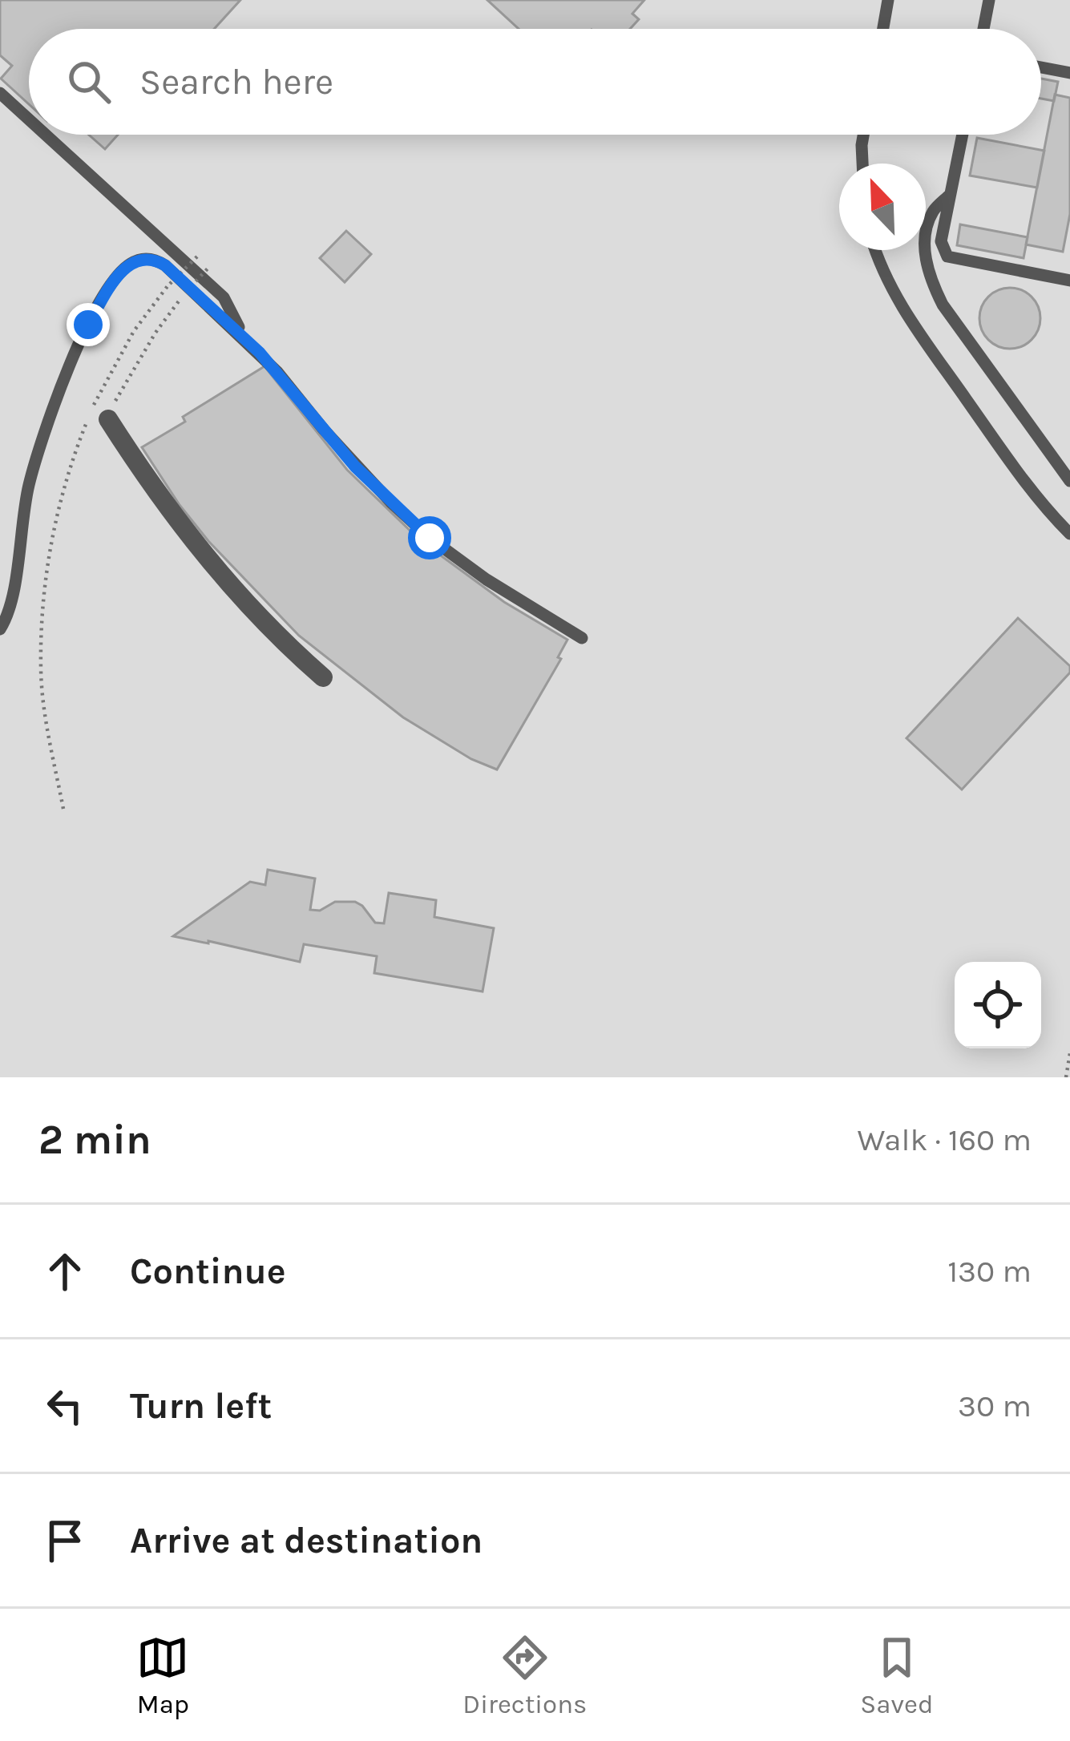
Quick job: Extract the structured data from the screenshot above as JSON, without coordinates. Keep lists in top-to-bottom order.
{
  "north": "top left",
  "page": {
    "search": "Search here",
    "heading": ["2 min", "Walk · 160 m"],
    "list": [
      ["Continue", "130 m"],
      ["Turn left", "30 m"],
      "Arrive at destination"
    ],
    "nav": ["Map", "Directions", "Saved"]
  }
}
